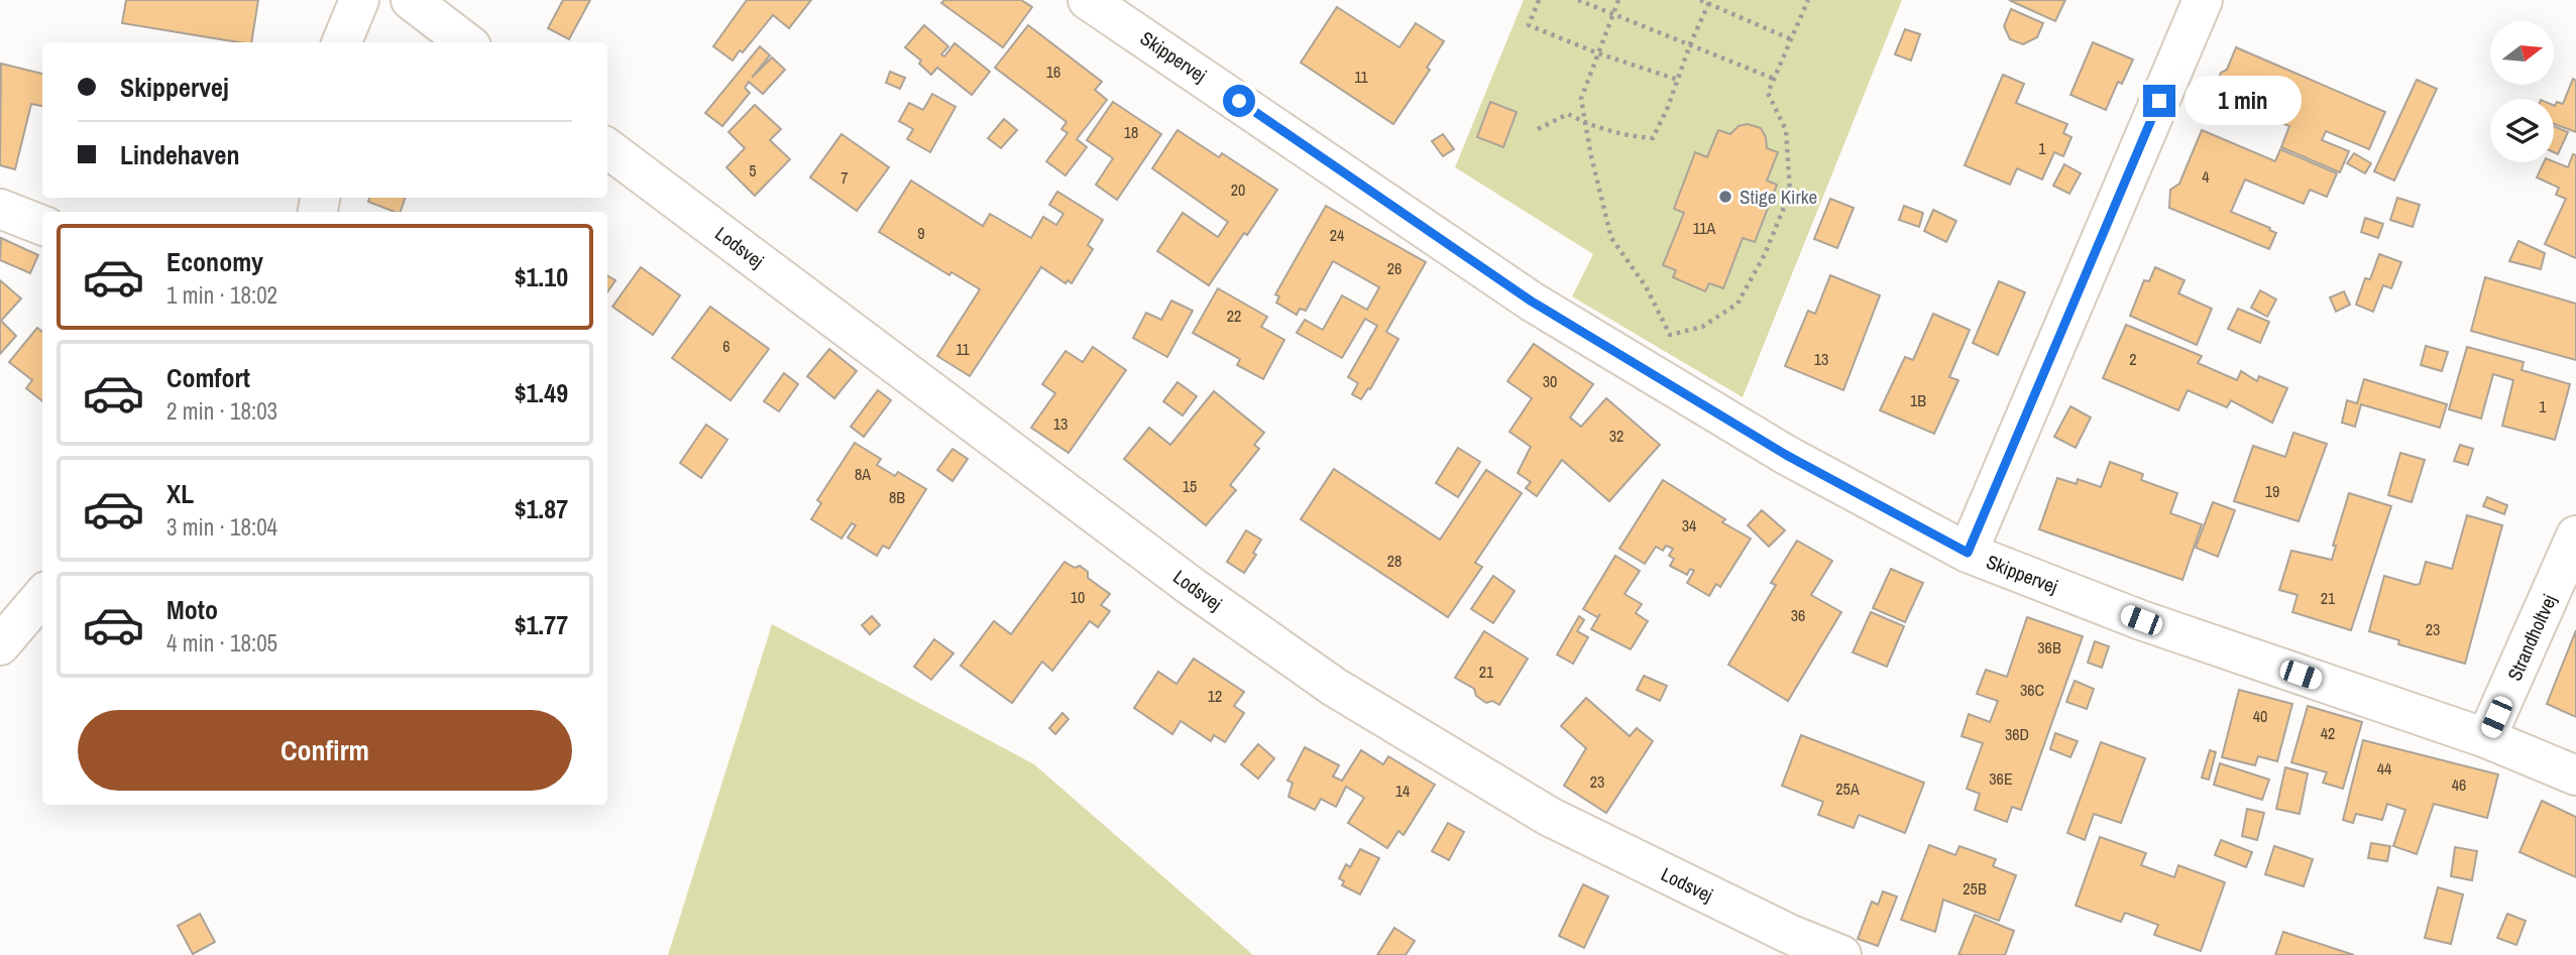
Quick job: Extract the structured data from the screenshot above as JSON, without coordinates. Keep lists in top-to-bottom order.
{
  "streets": {
    "street": ["Skippervej", "Lodsvej", "Strandholtvej"]
  },
  "crossings": [
    ["Skippervej", "Strandholtvej"]
  ],
  "places": ["Stige Kirke"],
  "house_numbers": [
    "16",
    "11",
    "18",
    "1",
    "5",
    "4",
    "7",
    "20",
    "11A",
    "9",
    "24",
    "26",
    "22",
    "6",
    "11",
    "13",
    "2",
    "30",
    "1B",
    "1",
    "13",
    "32",
    "8A",
    "15",
    "19",
    "8B",
    "34",
    "28",
    "10",
    "21",
    "36",
    "23",
    "36B",
    "21",
    "36C",
    "12",
    "40",
    "42",
    "36D",
    "44",
    "36E",
    "23",
    "46",
    "25A",
    "14",
    "25B"
  ],
  "north": "right",
  "page": {
    "banner": ["Skippervej", "Lindehaven"],
    "bubble": "1 min",
    "list": [
      {
        "name": "Economy",
        "note": "1 min · 18:02",
        "value": "$1.10"
      },
      {
        "name": "Comfort",
        "note": "2 min · 18:03",
        "value": "$1.49"
      },
      {
        "name": "XL",
        "note": "3 min · 18:04",
        "value": "$1.87"
      },
      {
        "name": "Moto",
        "note": "4 min · 18:05",
        "value": "$1.77"
      }
    ],
    "buttons": "Confirm"
  }
}
